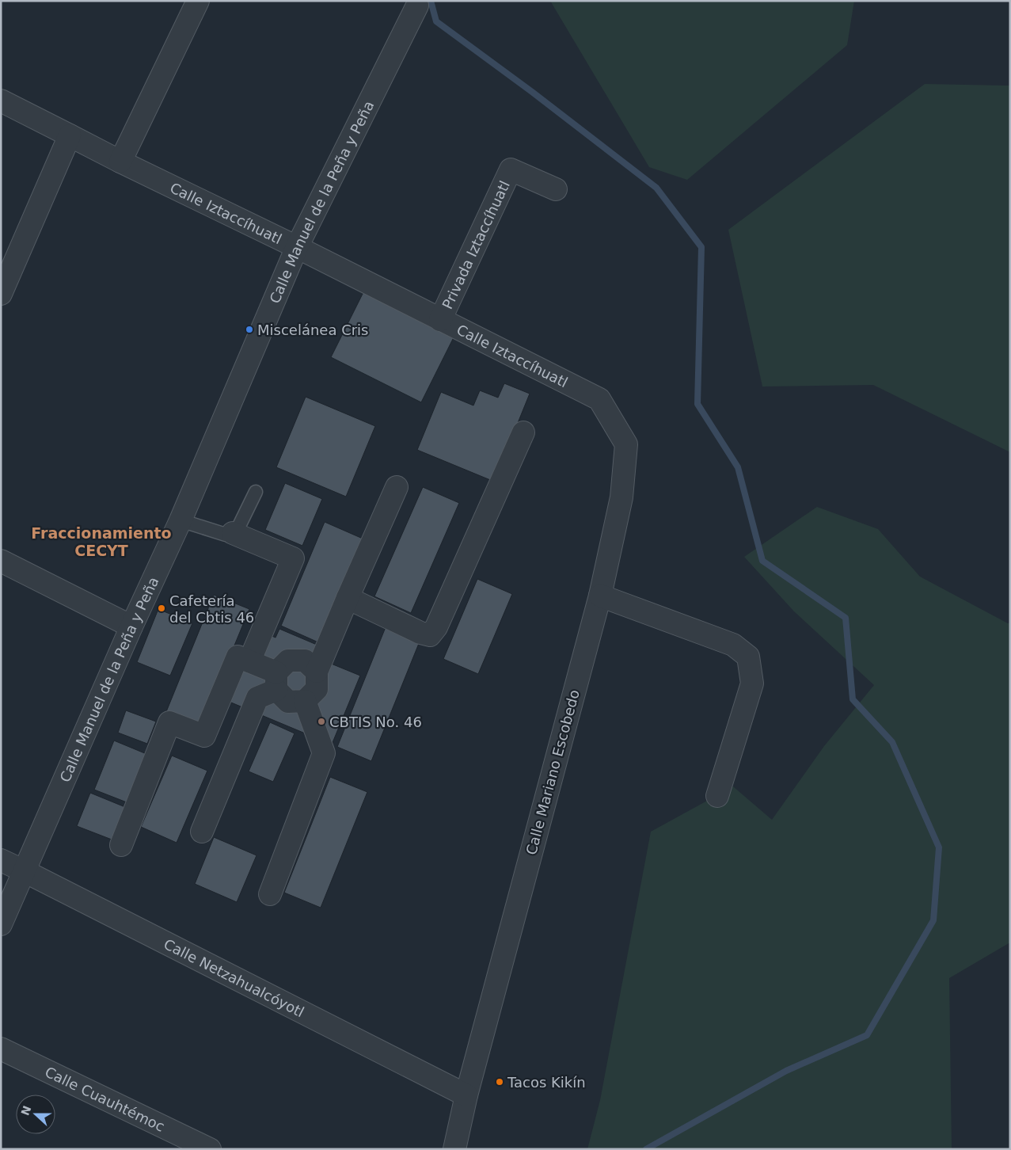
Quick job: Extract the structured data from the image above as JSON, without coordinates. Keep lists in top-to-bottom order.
{
  "streets": {
    "street": [
      "Calle Manuel de la Peña y Peña",
      "Calle Iztaccíhuatl",
      "Privada Iztaccíhuatl",
      "Calle Mariano Escobedo",
      "Calle Netzahualcóyotl",
      "Calle Cuauhtémoc"
    ]
  },
  "crossings": [
    ["Calle Manuel de la Peña y Peña", "Calle Iztaccíhuatl"],
    ["Calle Manuel de la Peña y Peña", "Calle Netzahualcóyotl"],
    ["Calle Iztaccíhuatl", "Privada Iztaccíhuatl"],
    ["Calle Iztaccíhuatl", "Calle Mariano Escobedo"],
    ["Calle Mariano Escobedo", "Calle Netzahualcóyotl"]
  ],
  "districts": ["Fraccionamiento CECYT"],
  "places": [
    "Miscelánea Cris",
    "Cafetería del Cbtis 46",
    "CBTIS No. 46",
    "Tacos Kikín"
  ],
  "north": "left"
}
